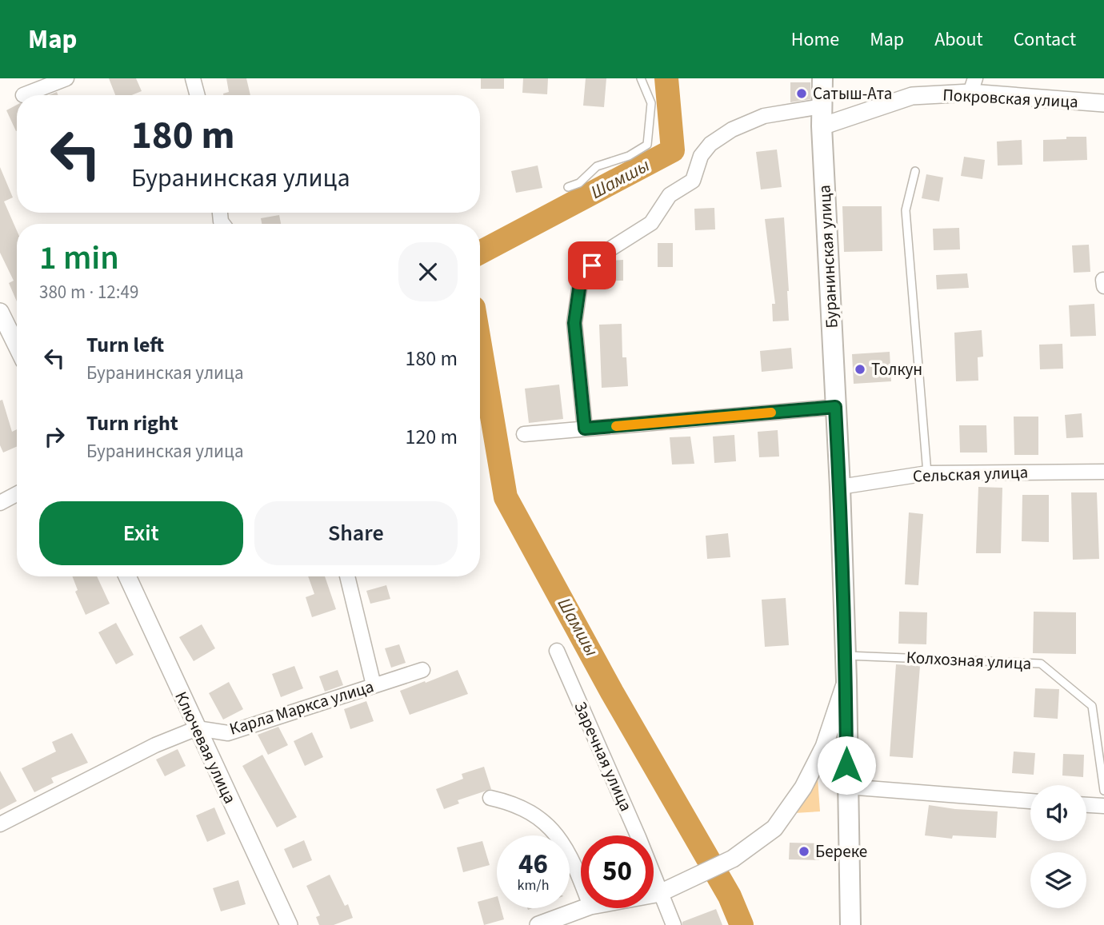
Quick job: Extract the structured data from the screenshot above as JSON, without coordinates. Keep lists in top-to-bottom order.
{
  "streets": {
    "main road": ["Буранинская улица"],
    "street": [
      "Покровская улица",
      "Сельская улица",
      "Карла Маркса улица",
      "Ключевая улица",
      "Заречная улица"
    ],
    "lane": ["Колхозная улица"]
  },
  "crossings": [
    ["Покровская улица", "Буранинская улица"],
    ["Буранинская улица", "Сельская улица"],
    ["Буранинская улица", "Колхозная улица"],
    ["Карла Маркса улица", "Ключевая улица"]
  ],
  "water": ["Шамшы"],
  "places": ["Сатыш-Ата", "Толкун", "Береке"],
  "page": {
    "header": "Map",
    "nav": [
      "Home",
      "Map",
      "About",
      "Contact"
    ],
    "turn": ["180 m", "Буранинская улица"],
    "heading": ["1 min", "380 m · 12:49"],
    "list": [
      {
        "name": "Turn left",
        "note": "Буранинская улица",
        "value": "180 m"
      },
      {
        "name": "Turn right",
        "note": "Буранинская улица",
        "value": "120 m"
      }
    ],
    "buttons": ["Exit", "Share"],
    "speed": "46 km/h",
    "limit": "50"
  }
}
